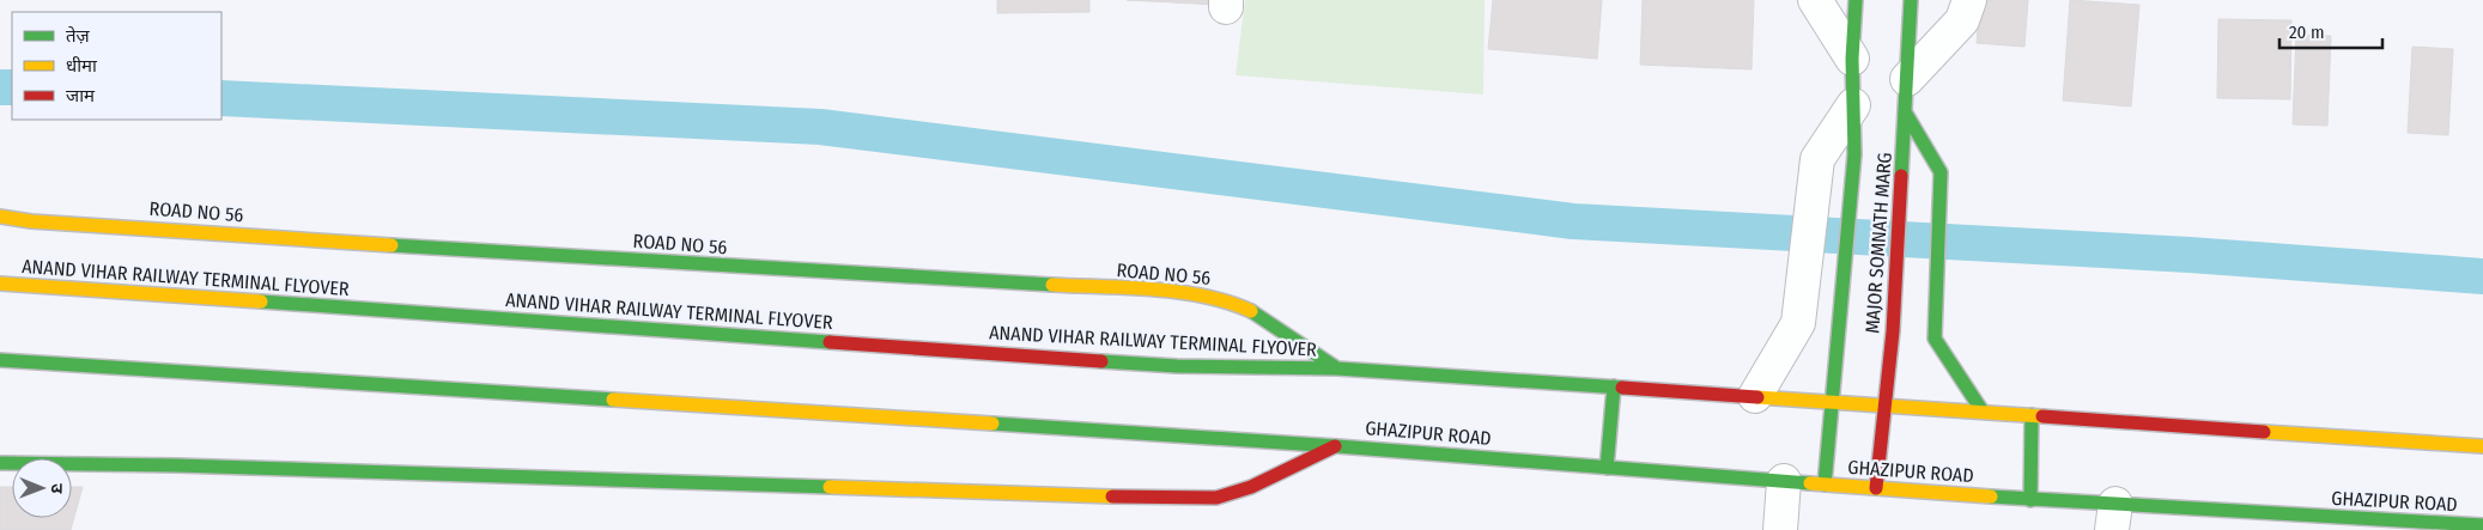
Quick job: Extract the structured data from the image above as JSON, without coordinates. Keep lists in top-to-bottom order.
{
  "streets": {
    "main road": [
      "ROAD NO 56",
      "MAJOR SOMNATH MARG",
      "ANAND VIHAR RAILWAY TERMINAL FLYOVER",
      "GHAZIPUR ROAD"
    ]
  },
  "crossings": [
    ["ROAD NO 56", "ANAND VIHAR RAILWAY TERMINAL FLYOVER"],
    ["MAJOR SOMNATH MARG", "GHAZIPUR ROAD"]
  ],
  "legend": ["तेज़", "धीमा", "जाम"],
  "scale_bar": "20 m",
  "north": "right"
}
